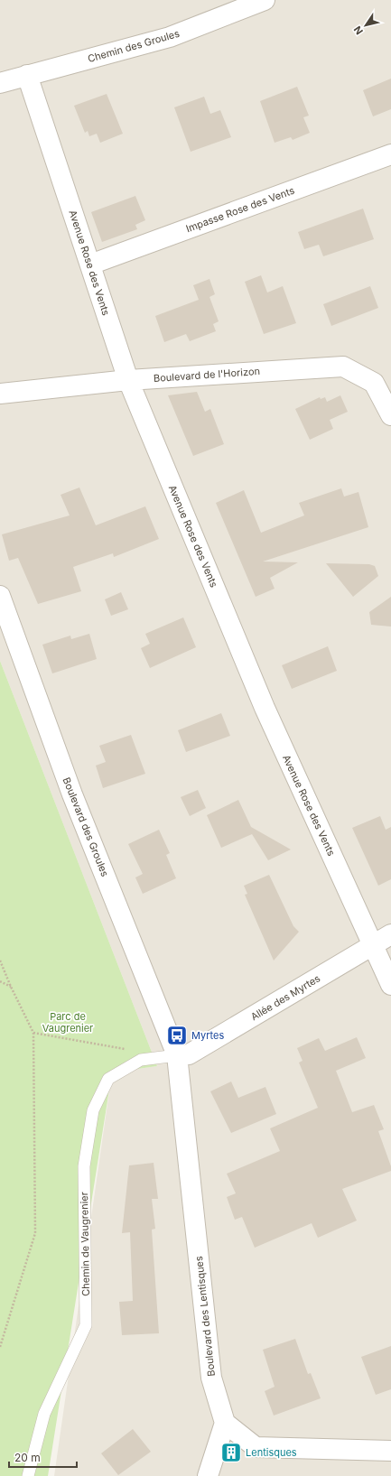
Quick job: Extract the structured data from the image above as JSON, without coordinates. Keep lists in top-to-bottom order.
{
  "streets": {
    "street": [
      "Chemin des Groules",
      "Impasse Rose des Vents",
      "Avenue Rose des Vents",
      "Boulevard de l'Horizon",
      "Boulevard des Groules",
      "Allée des Myrtes",
      "Boulevard des Lentisques"
    ],
    "lane": ["Chemin de Vaugrenier"]
  },
  "crossings": [
    ["Chemin des Groules", "Avenue Rose des Vents"],
    ["Impasse Rose des Vents", "Avenue Rose des Vents"],
    ["Avenue Rose des Vents", "Boulevard de l'Horizon"],
    ["Avenue Rose des Vents", "Allée des Myrtes"],
    ["Boulevard des Groules", "Allée des Myrtes"],
    ["Boulevard des Groules", "Chemin de Vaugrenier"],
    ["Boulevard des Groules", "Boulevard des Lentisques"],
    ["Allée des Myrtes", "Chemin de Vaugrenier"],
    ["Allée des Myrtes", "Boulevard des Lentisques"],
    ["Chemin de Vaugrenier", "Boulevard des Lentisques"]
  ],
  "parks": ["Parc de Vaugrenier"],
  "places": {
    "bus stop": ["Myrtes"],
    "building": ["Lentisques"]
  },
  "scale_bar": "20 m",
  "north": "bottom left"
}
